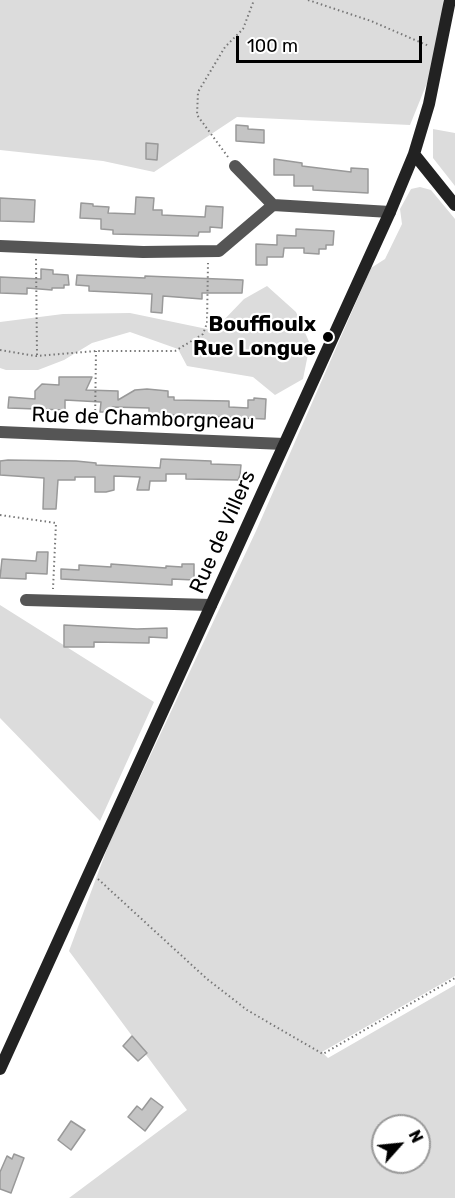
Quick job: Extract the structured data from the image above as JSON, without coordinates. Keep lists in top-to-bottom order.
{
  "streets": {
    "street": ["Rue de Chamborgneau", "Rue de Villers"]
  },
  "crossings": [
    ["Rue de Chamborgneau", "Rue de Villers"]
  ],
  "places": ["Bouffioulx Rue Longue"],
  "scale_bar": "100 m",
  "north": "top right"
}
